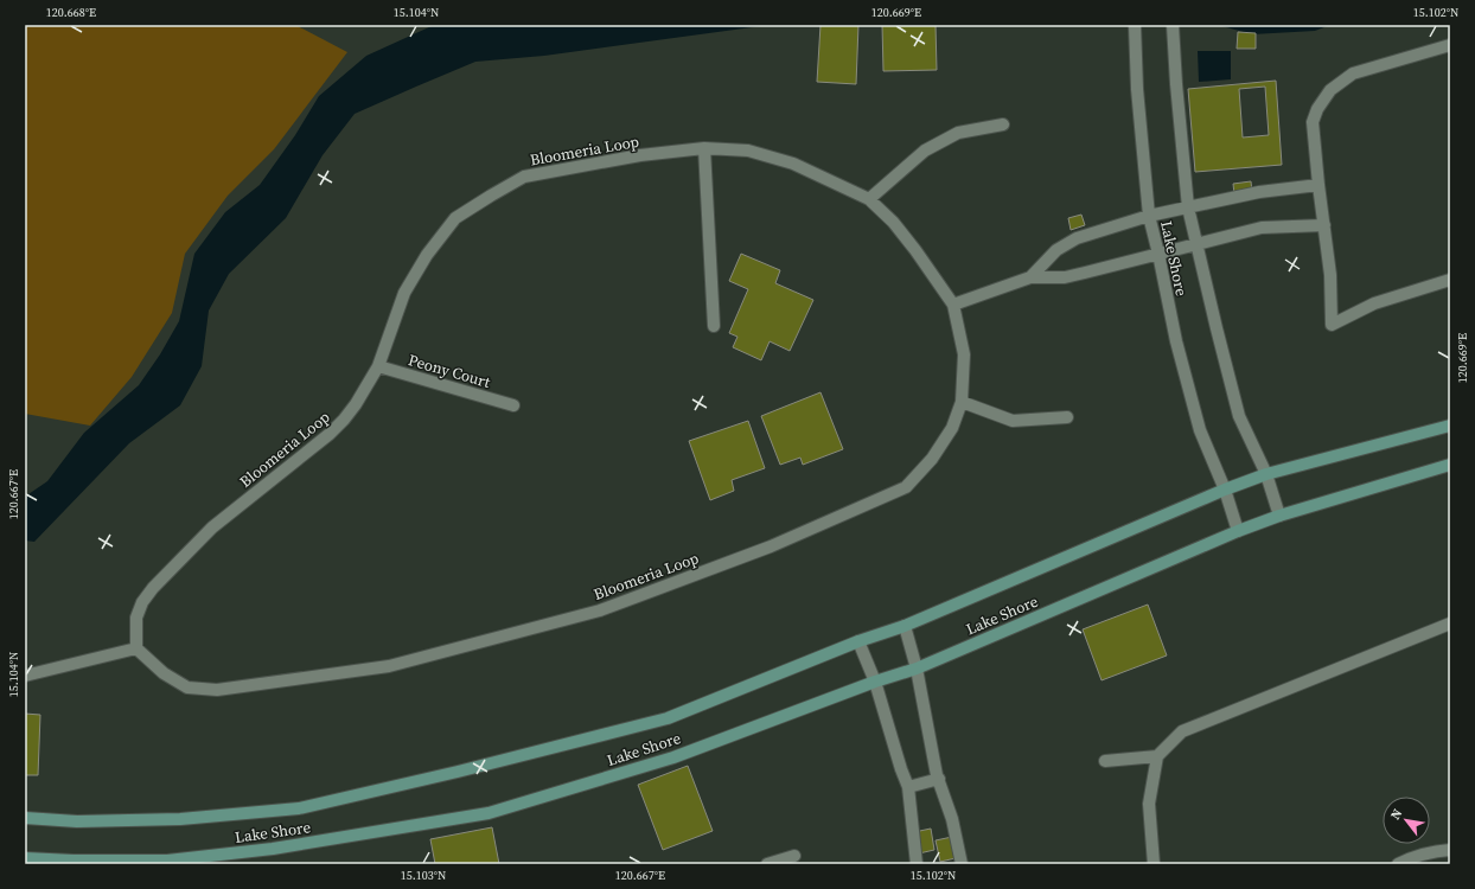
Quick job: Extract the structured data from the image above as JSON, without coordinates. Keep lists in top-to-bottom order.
{
  "streets": {
    "street": ["Bloomeria Loop", "Lake Shore", "Peony Court"]
  },
  "crossings": [
    ["Bloomeria Loop", "Peony Court"]
  ],
  "north": "top left",
  "coordinates": [
    "120.668°E",
    "15.104°N",
    "120.669°E",
    "15.102°N",
    "120.667°E",
    "15.103°N"
  ]
}
